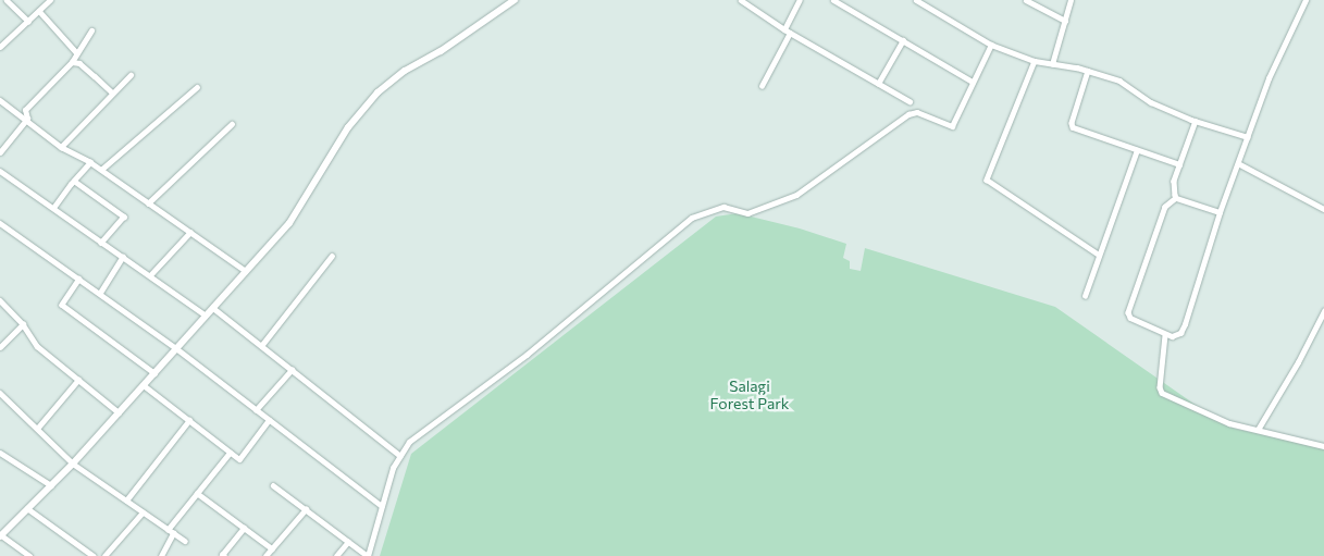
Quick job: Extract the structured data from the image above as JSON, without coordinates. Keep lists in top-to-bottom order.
{
  "parks": ["Salagi Forest Park"]
}
